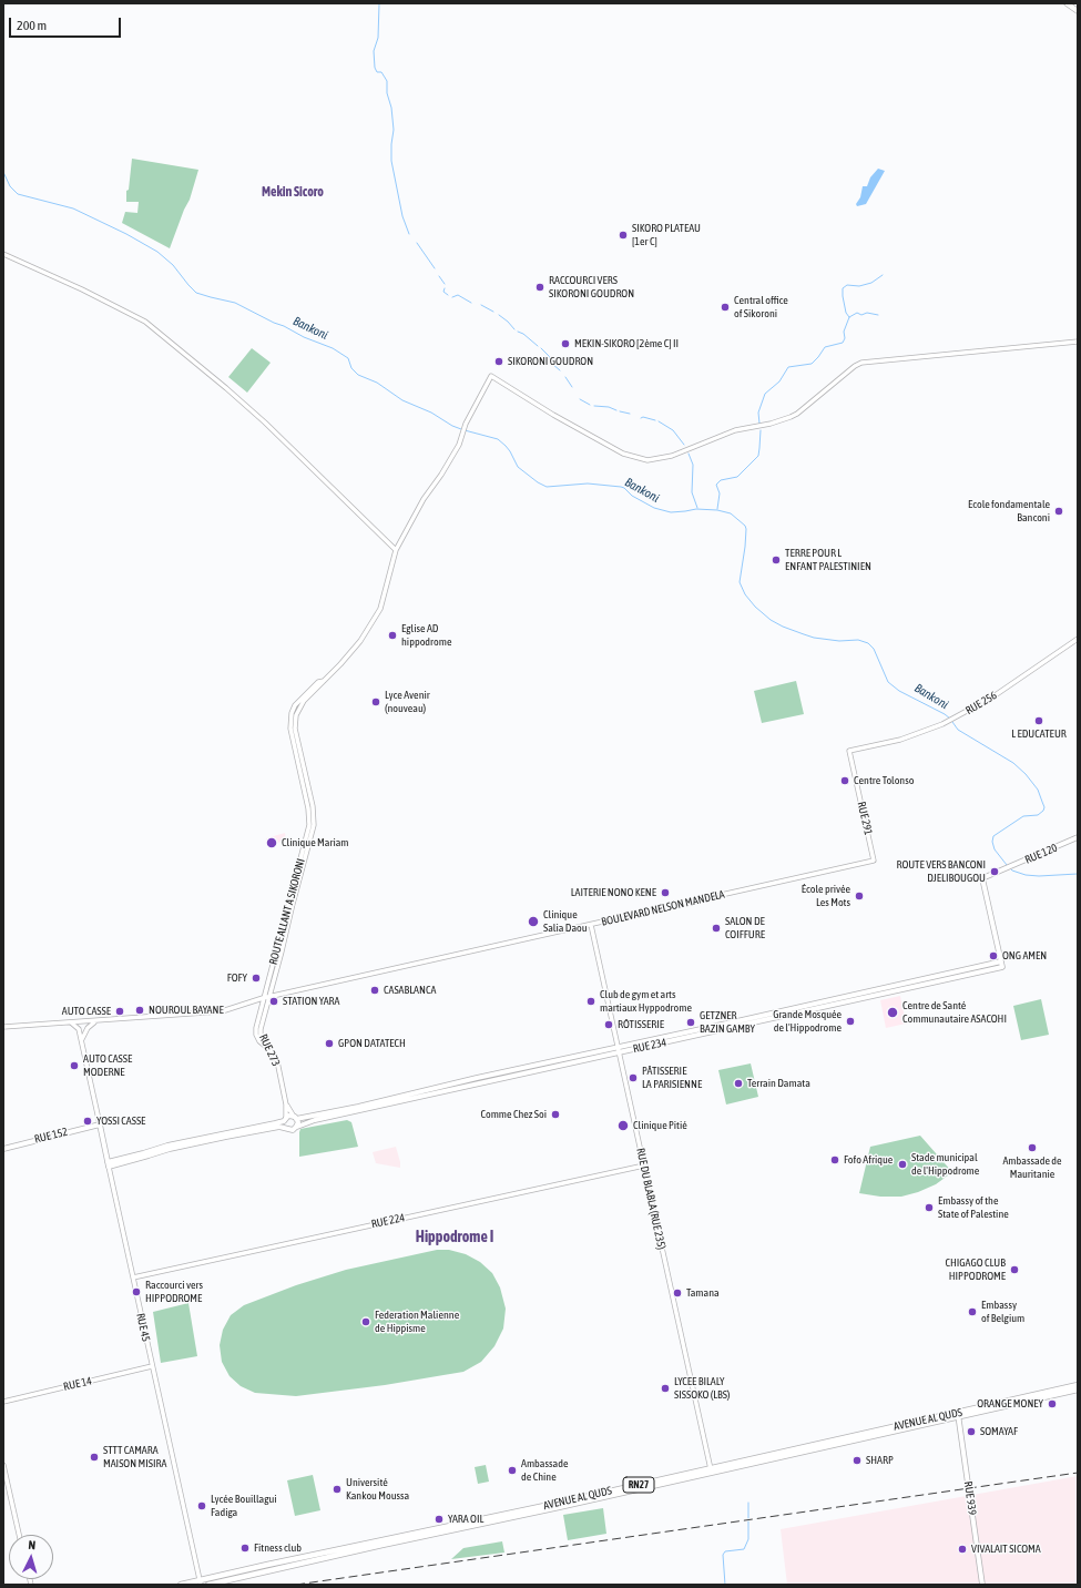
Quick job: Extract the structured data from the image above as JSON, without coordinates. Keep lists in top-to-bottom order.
{
  "streets": {
    "main road": [
      "RUE 120",
      "RUE 234",
      "RUE 152",
      "RUE 45",
      "AVENUE AL QUDS",
      "RN27",
      "RUE 939"
    ],
    "street": [
      "RUE 256",
      "RUE 291",
      "BOULEVARD NELSON MANDELA",
      "ROUTE ALLANT A SIKORONI",
      "RUE 273",
      "RUE DU BLABLA (RUE 235)",
      "RUE 224",
      "RUE 14"
    ]
  },
  "crossings": [
    ["RUE 256", "RUE 291"],
    ["RUE 291", "BOULEVARD NELSON MANDELA"],
    ["RUE 120", "RUE 234"],
    ["BOULEVARD NELSON MANDELA", "ROUTE ALLANT A SIKORONI"],
    ["BOULEVARD NELSON MANDELA", "RUE 273"],
    ["BOULEVARD NELSON MANDELA", "RUE DU BLABLA (RUE 235)"],
    ["BOULEVARD NELSON MANDELA", "RUE 45"],
    ["ROUTE ALLANT A SIKORONI", "RUE 273"],
    ["RUE 234", "RUE 273"],
    ["RUE 234", "RUE DU BLABLA (RUE 235)"],
    ["RUE 152", "RUE 45"],
    ["RUE DU BLABLA (RUE 235)", "RUE 224"],
    ["RUE DU BLABLA (RUE 235)", "AVENUE AL QUDS"],
    ["RUE 224", "RUE 45"],
    ["RUE 45", "RUE 14"],
    ["RUE 45", "AVENUE AL QUDS"],
    ["AVENUE AL QUDS", "RUE 939"]
  ],
  "districts": ["Mekin Sicoro", "Hippodrome I"],
  "water": ["Bankoni"],
  "places": [
    "SIKORO PLATEAU [1er C]",
    "RACCOURCI VERS SIKORONI GOUDRON",
    "Central office of Sikoroni",
    "MEKIN-SIKORO [2ème C] II",
    "SIKORONI GOUDRON",
    "Ecole fondamentale Banconi",
    "TERRE POUR L ENFANT PALESTINIEN",
    "Eglise AD hippodrome",
    "Lyce Avenir (nouveau)",
    "L EDUCATEUR",
    "Centre Tolonso",
    "Clinique Mariam",
    "ROUTE VERS BANCONI DJELIBOUGOU",
    "LAITERIE NONO KENE",
    "École privée Les Mots",
    "Clinique Salia Daou",
    "SALON DE COIFFURE",
    "ONG AMEN",
    "FOFY",
    "CASABLANCA",
    "STATION YARA",
    "Club de gym et arts martiaux Hyppodrome",
    "NOUROUL BAYANE",
    "AUTO CASSE",
    "Centre de Santé Communautaire ASACOHI",
    "Grande Mosquée de l'Hippodrome",
    "GETZNER BAZIN GAMBY",
    "RÔTISSERIE",
    "GPON DATATECH",
    "AUTO CASSE MODERNE",
    "PÂTISSERIE LA PARISIENNE",
    "Terrain Damata",
    "Comme Chez Soi",
    "YOSSI CASSE",
    "Clinique Pitié",
    "Ambassade de Mauritanie",
    "Fofo Afrique",
    "Stade municipal de l'Hippodrome",
    "Embassy of the State of Palestine",
    "CHIGAGO CLUB HIPPODROME",
    "Raccourci vers HIPPODROME",
    "Tamana",
    "Embassy of Belgium",
    "Federation Malienne de Hippisme",
    "LYCEE BILALY SISSOKO (LBS)",
    "ORANGE MONEY",
    "SOMAYAF",
    "STTT CAMARA MAISON MISIRA",
    "SHARP",
    "Ambassade de Chine",
    "Université Kankou Moussa",
    "Lycée Bouillagui Fadiga",
    "YARA OIL",
    "Fitness club",
    "VIVALAIT SICOMA"
  ],
  "scale_bar": "200 m",
  "north": "top"
}
